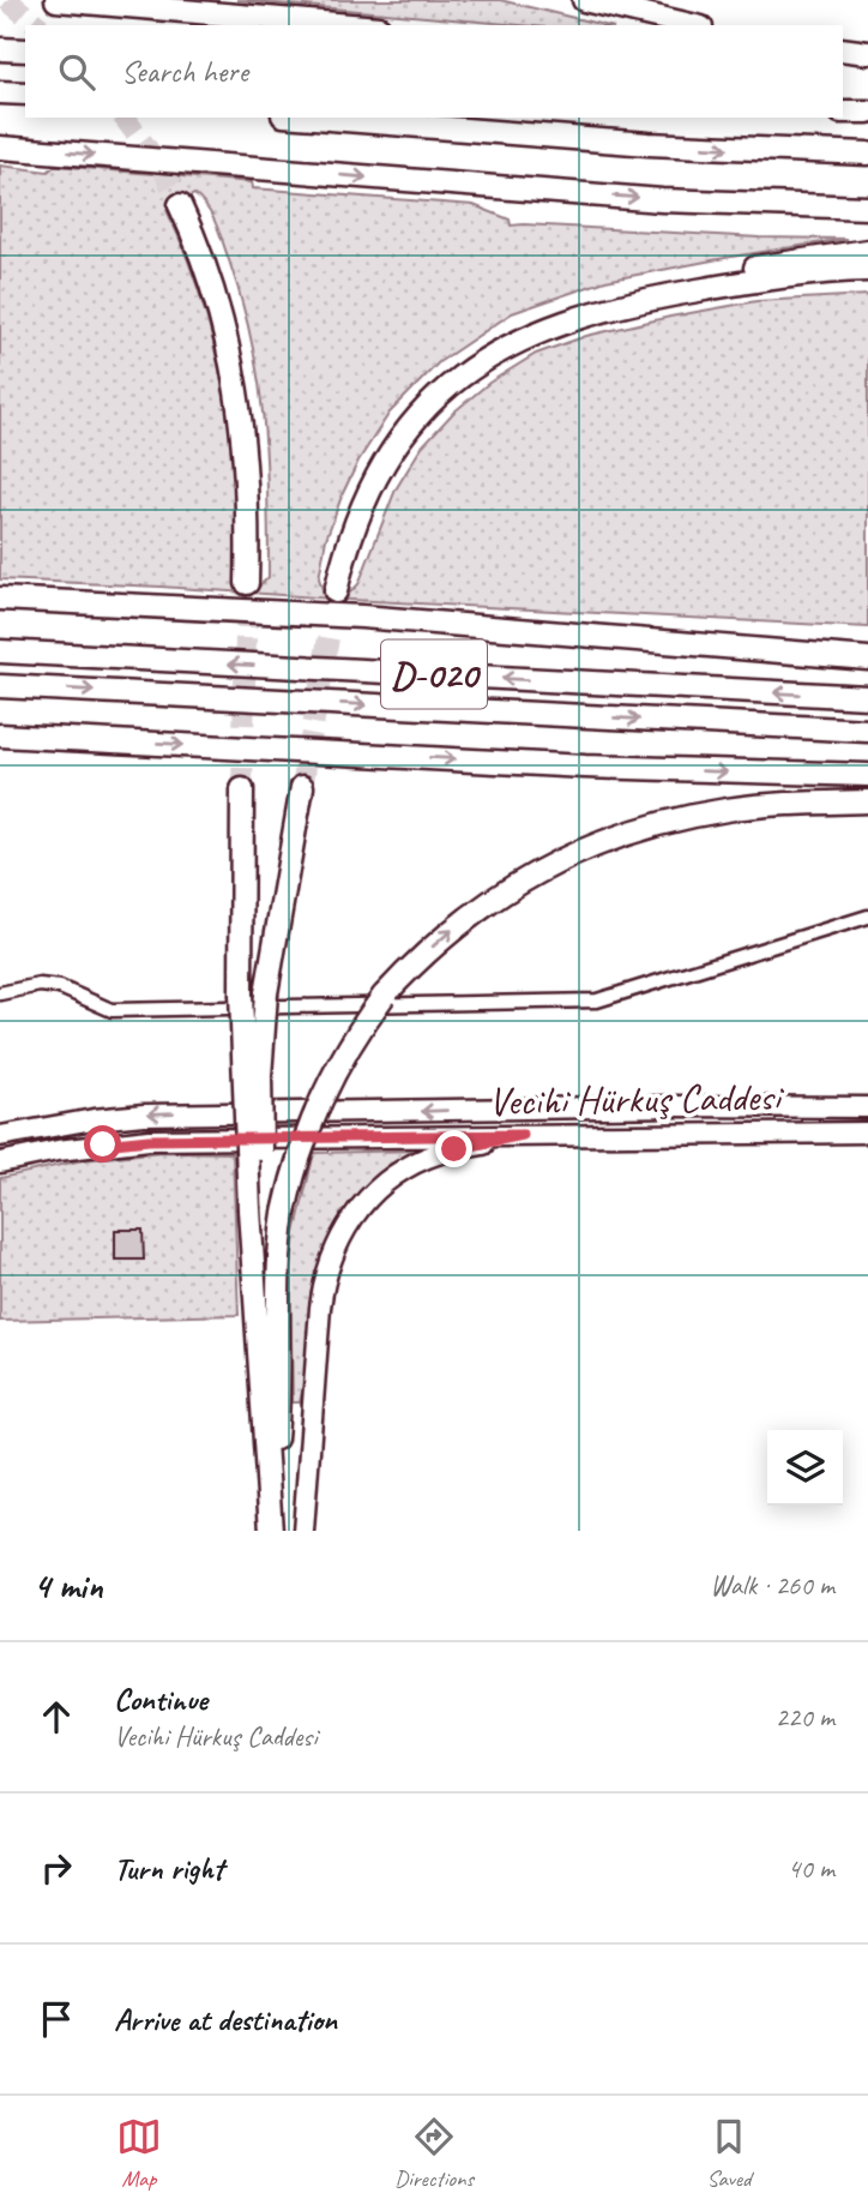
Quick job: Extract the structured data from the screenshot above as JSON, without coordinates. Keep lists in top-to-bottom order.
{
  "streets": {
    "highway": ["D-020"],
    "main road": ["Vecihi Hürkuş Caddesi"]
  },
  "page": {
    "search": "Search here",
    "heading": ["4 min", "Walk · 260 m"],
    "list": [
      ["Continue", "Vecihi Hürkuş Caddesi", "220 m"],
      ["Turn right", "40 m"],
      "Arrive at destination"
    ],
    "nav": ["Map", "Directions", "Saved"]
  }
}
